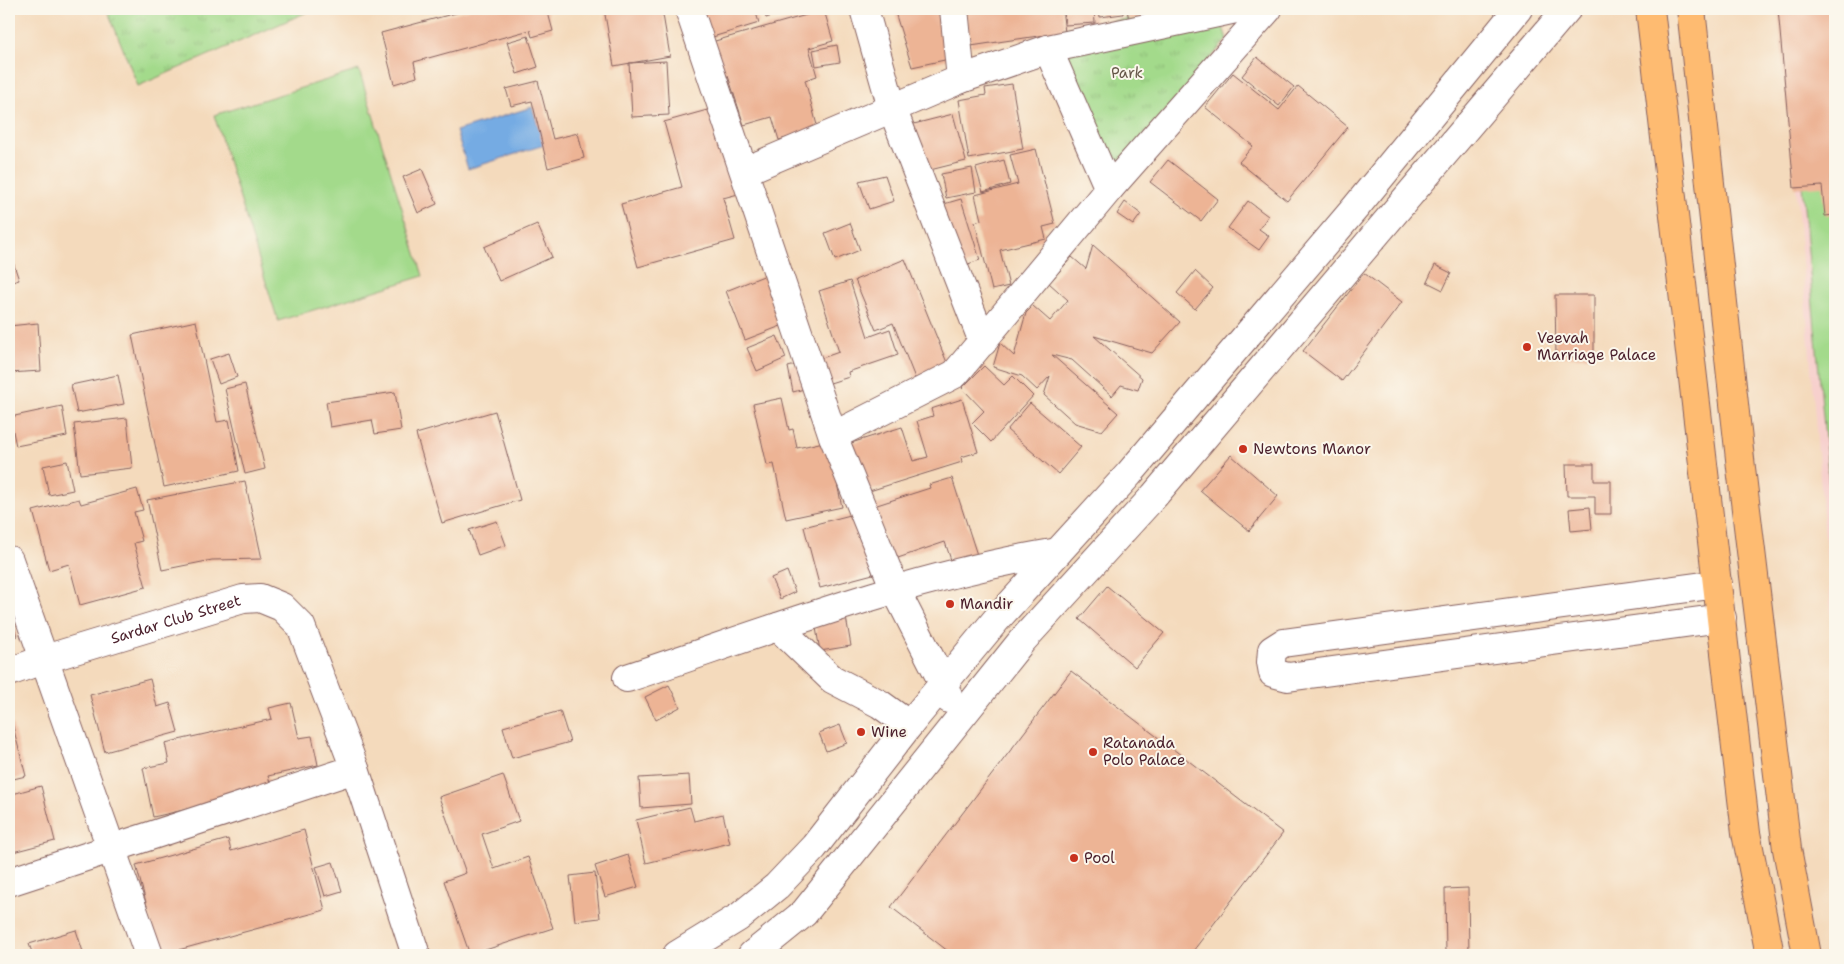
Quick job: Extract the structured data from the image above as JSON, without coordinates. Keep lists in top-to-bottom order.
{
  "streets": {
    "street": ["Sardar Club Street"]
  },
  "parks": ["Park"],
  "places": [
    "Veevah Marriage Palace",
    "Newtons Manor",
    "Mandir",
    "Wine",
    "Ratanada Polo Palace",
    "Pool"
  ]
}
